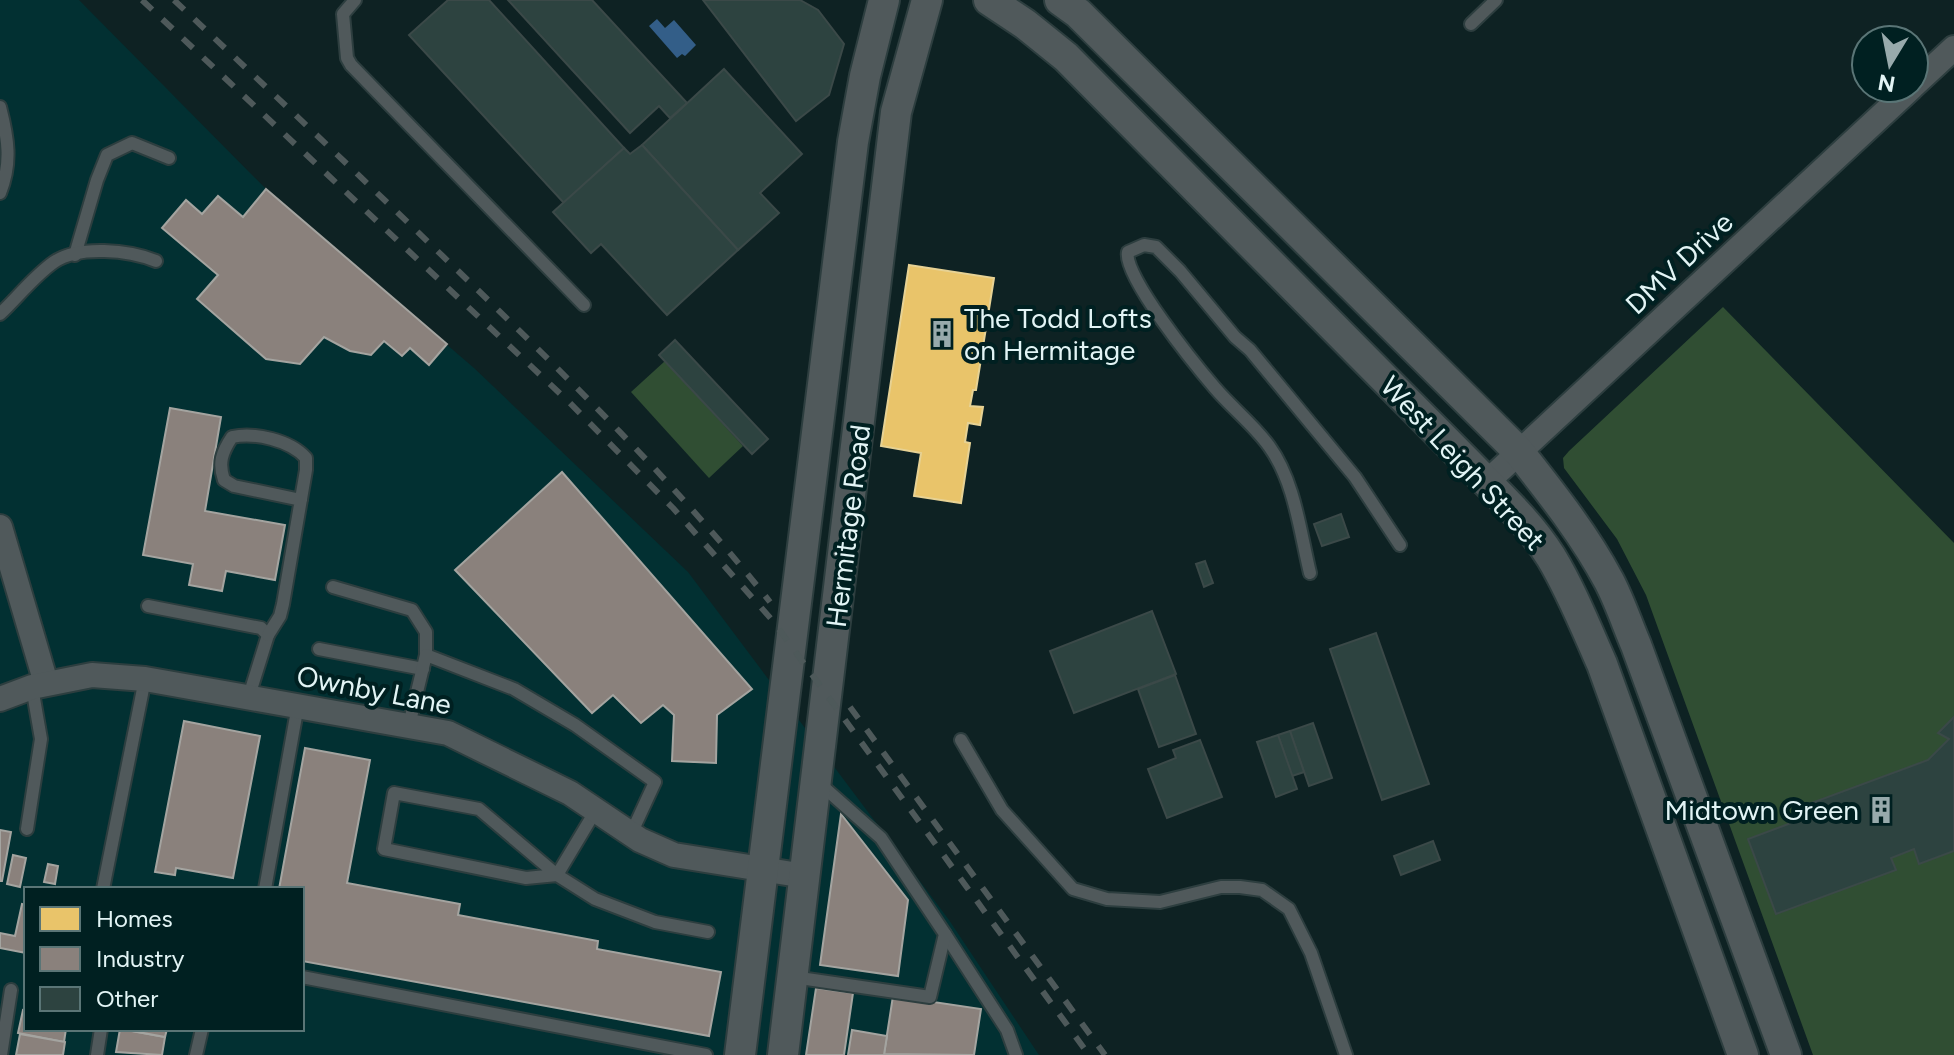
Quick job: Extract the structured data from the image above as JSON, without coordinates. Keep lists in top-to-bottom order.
{
  "streets": {
    "street": [
      "DMV Drive",
      "West Leigh Street",
      "Hermitage Road",
      "Ownby Lane"
    ]
  },
  "crossings": [
    ["DMV Drive", "West Leigh Street"],
    ["Hermitage Road", "Ownby Lane"]
  ],
  "places": {
    "building": ["The Todd Lofts on Hermitage", "Midtown Green"]
  },
  "legend": ["Homes", "Industry", "Other"],
  "north": "bottom"
}
